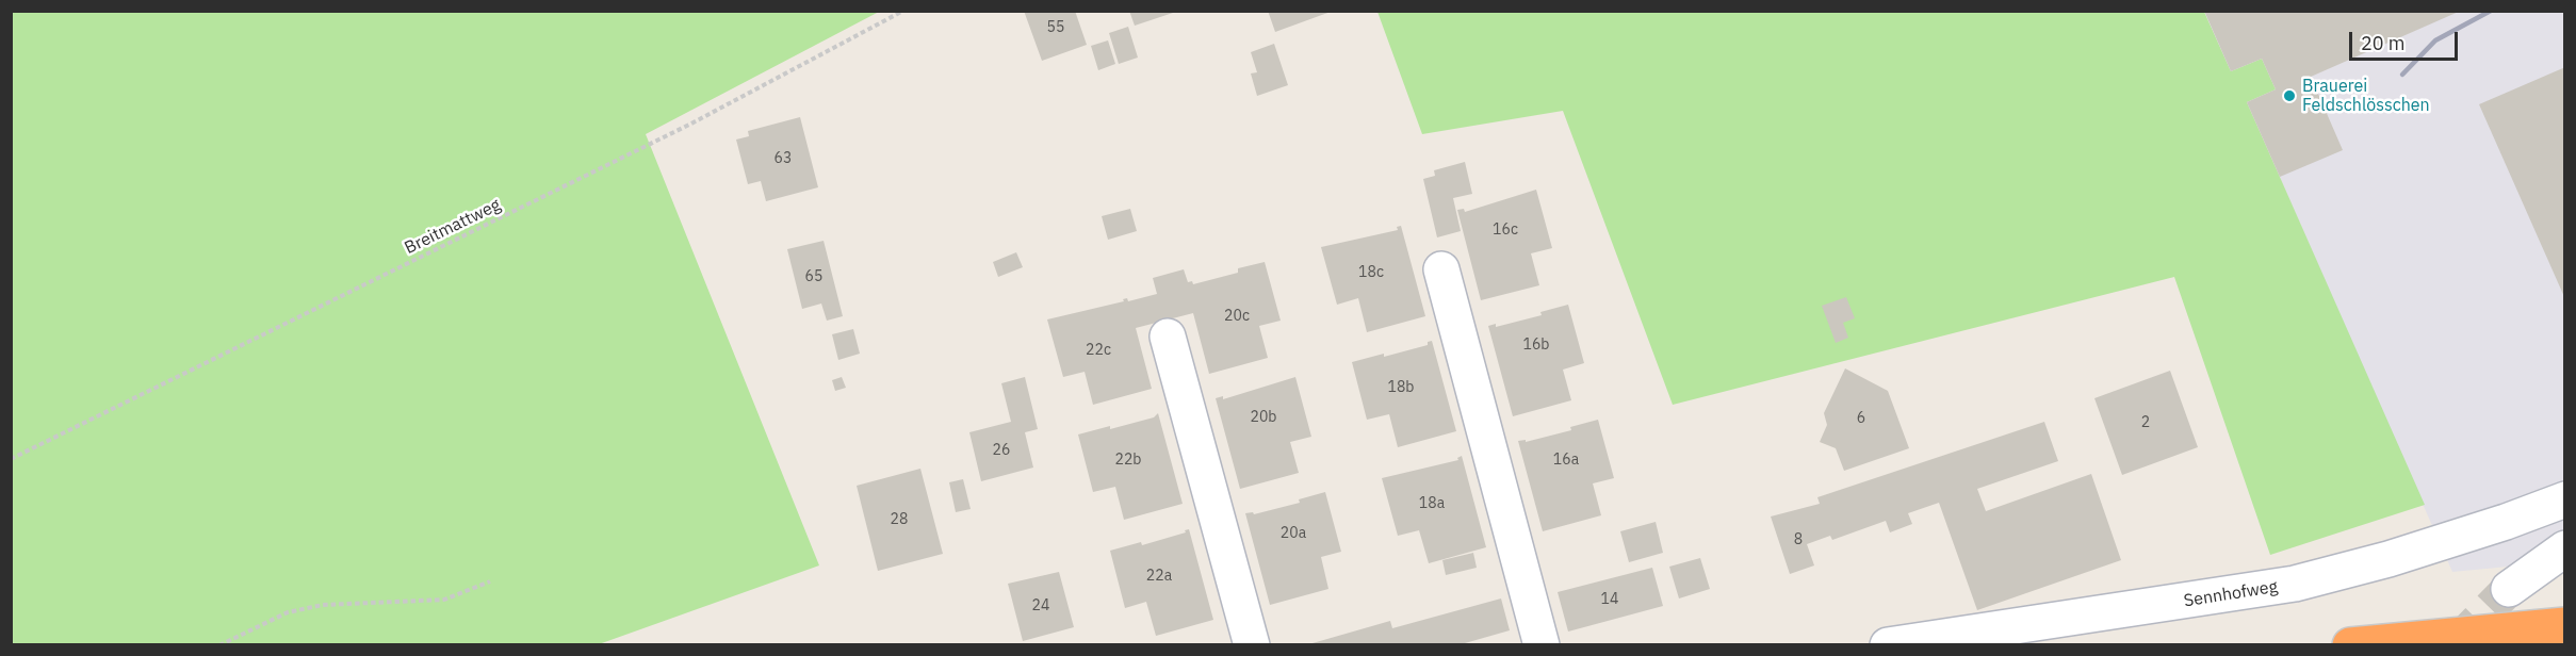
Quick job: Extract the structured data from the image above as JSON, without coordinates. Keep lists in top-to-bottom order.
{
  "streets": {
    "street": ["Sennhofweg"],
    "path": ["Breitmattweg"]
  },
  "places": ["Brauerei Feldschlösschen"],
  "house_numbers": [
    "55",
    "63",
    "16c",
    "18c",
    "65",
    "20c",
    "16b",
    "22c",
    "18b",
    "20b",
    "6",
    "2",
    "26",
    "22b",
    "16a",
    "18a",
    "28",
    "20a",
    "8",
    "22a",
    "14",
    "24"
  ],
  "scale_bar": "20 m"
}
